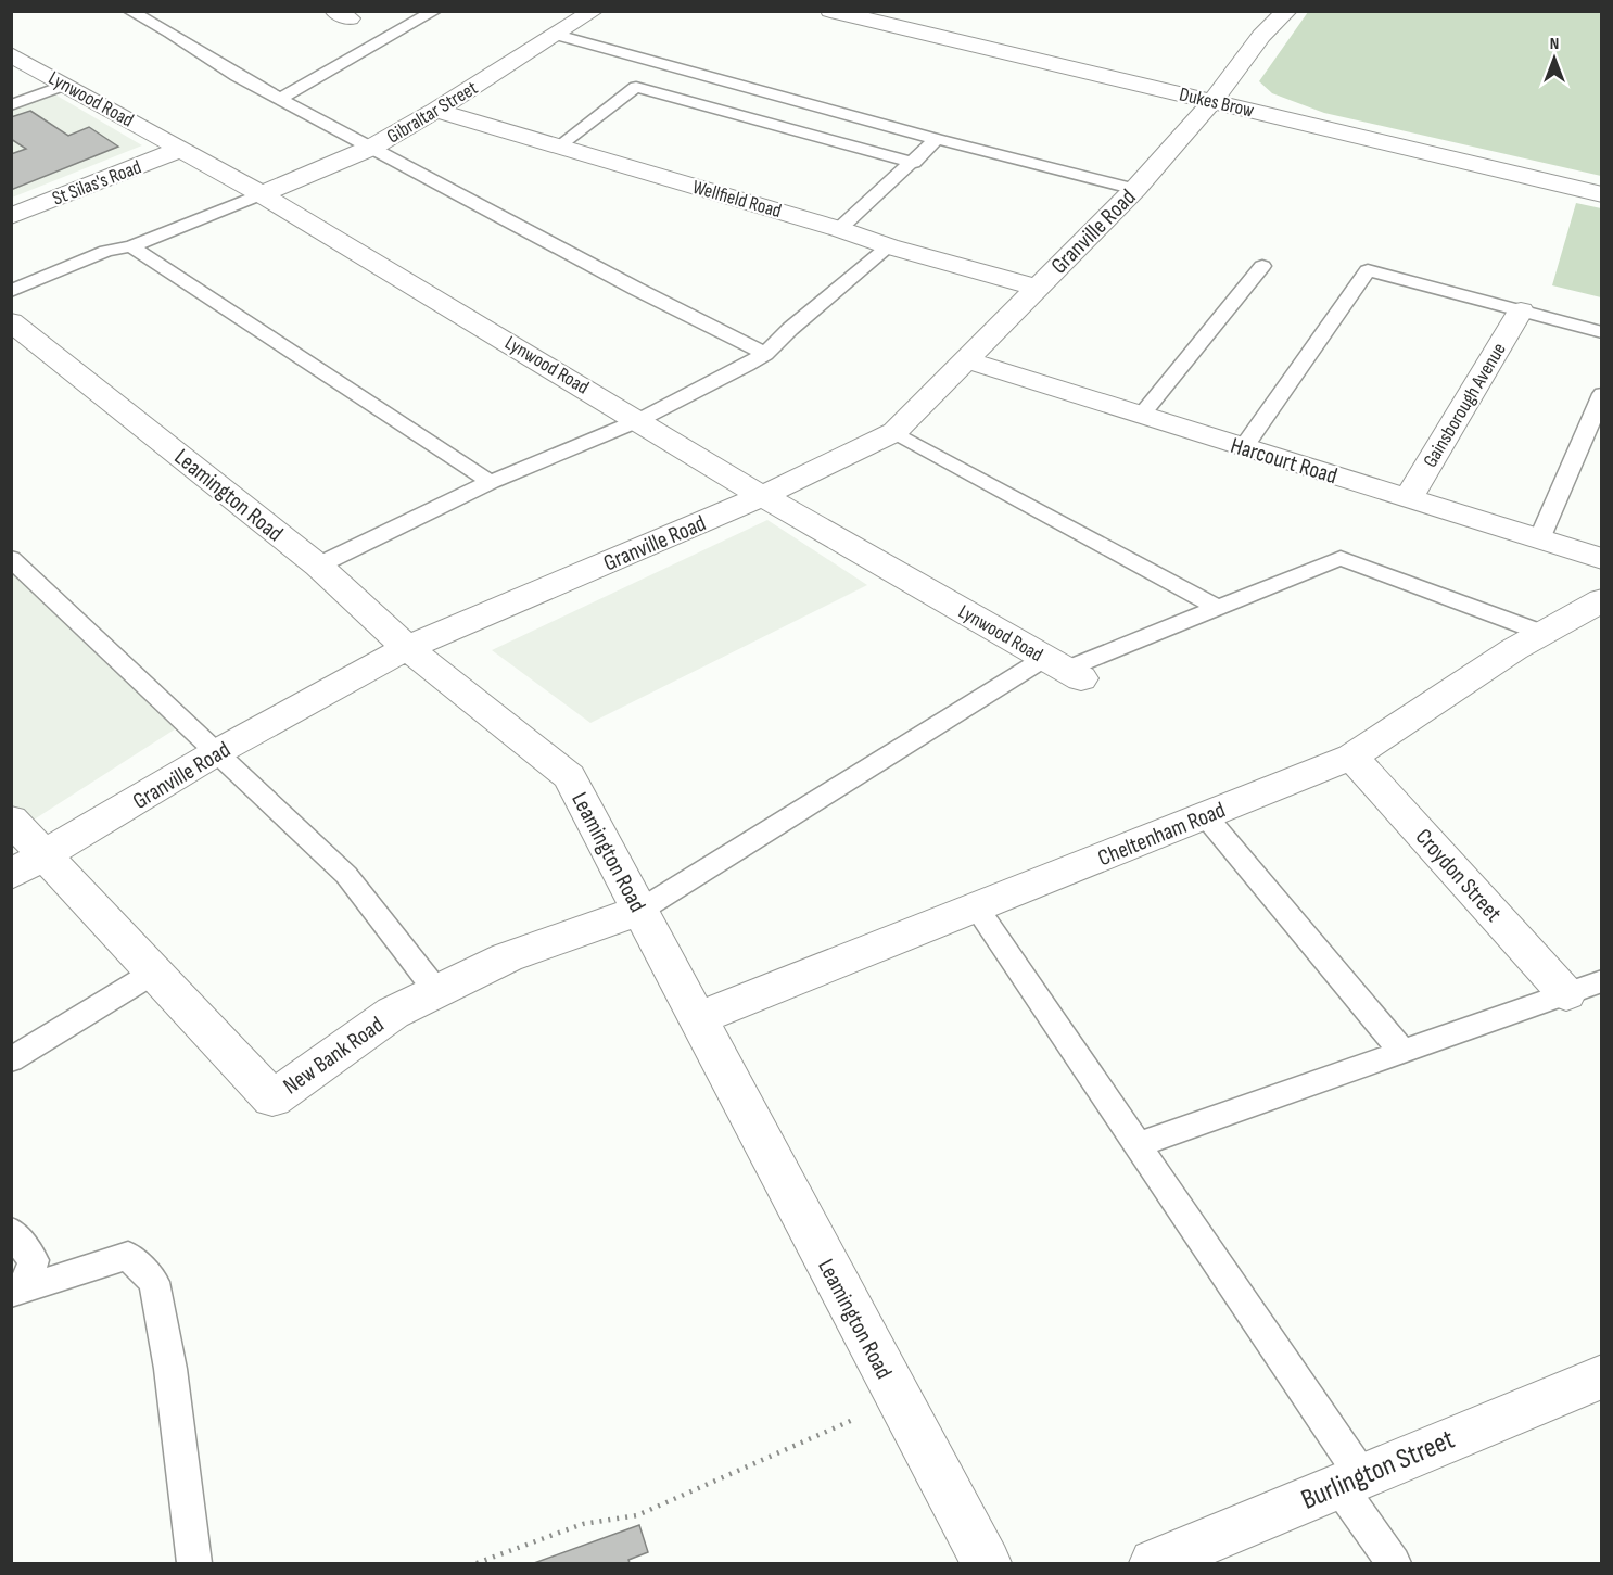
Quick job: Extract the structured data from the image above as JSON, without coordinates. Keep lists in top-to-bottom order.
{
  "streets": {
    "street": [
      "Lynwood Road",
      "Dukes Brow",
      "Gibraltar Street",
      "St Silas's Road",
      "Wellfield Road",
      "Granville Road",
      "Gainsborough Avenue",
      "Harcourt Road",
      "Leamington Road",
      "Cheltenham Road",
      "Croydon Street",
      "New Bank Road",
      "Burlington Street"
    ]
  },
  "crossings": [
    ["Lynwood Road", "Gibraltar Street"],
    ["Lynwood Road", "St Silas's Road"],
    ["Lynwood Road", "Granville Road"],
    ["Dukes Brow", "Granville Road"],
    ["Gibraltar Street", "Wellfield Road"],
    ["Wellfield Road", "Granville Road"],
    ["Granville Road", "Harcourt Road"],
    ["Granville Road", "Leamington Road"],
    ["Granville Road", "New Bank Road"],
    ["Gainsborough Avenue", "Harcourt Road"],
    ["Leamington Road", "Cheltenham Road"],
    ["Leamington Road", "New Bank Road"],
    ["Cheltenham Road", "Croydon Street"]
  ],
  "north": "top"
}
